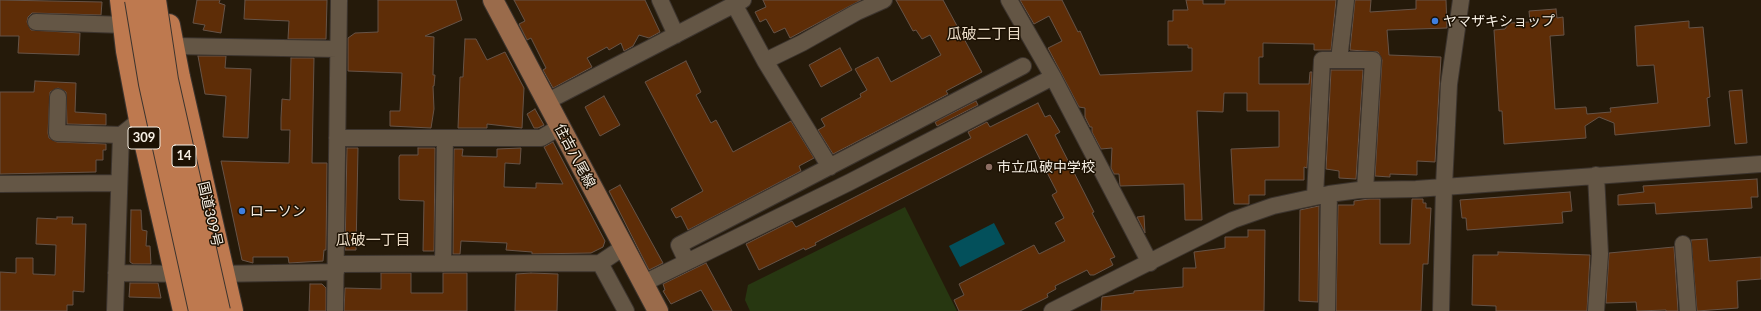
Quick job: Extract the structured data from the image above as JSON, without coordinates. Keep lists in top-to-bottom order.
{
  "streets": {
    "highway": ["309", "14", "国道309号"],
    "main road": ["住吉八尾線"]
  },
  "districts": ["瓜破二丁目", "瓜破一丁目"],
  "places": ["ヤマザキショップ", "市立瓜破中学校", "ローソン"]
}
